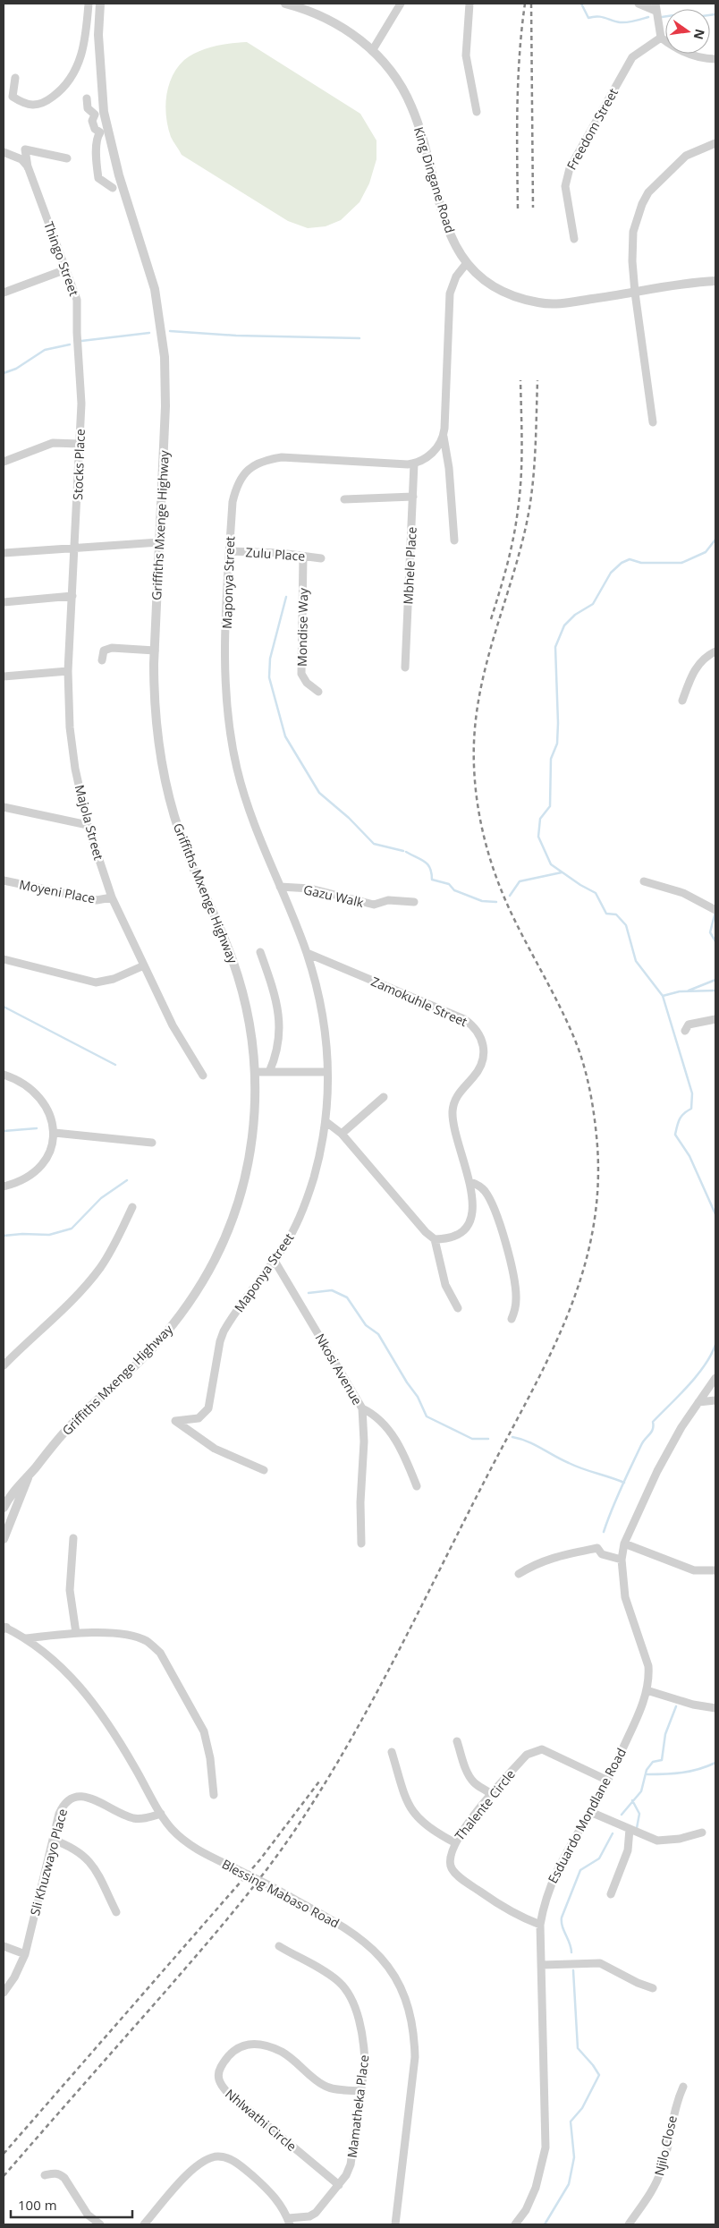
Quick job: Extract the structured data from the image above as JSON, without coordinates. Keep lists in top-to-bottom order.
{
  "streets": {
    "street": [
      "Freedom Street",
      "King Dingane Road",
      "Thingo Street",
      "Stocks Place",
      "Griffiths Mxenge Highway",
      "Zulu Place",
      "Mbhele Place",
      "Maponya Street",
      "Mondise Way",
      "Majola Street",
      "Moyeni Place",
      "Gazu Walk",
      "Zamokuhle Street",
      "Nkosi Avenue",
      "Thalente Circle",
      "Esduardo Mondlane Road",
      "Sli Khuzwayo Place",
      "Blessing Mabaso Road",
      "Mamatheka Place",
      "Nhlwathi Circle",
      "Njilo Close"
    ]
  },
  "crossings": [
    ["Thingo Street", "Stocks Place"],
    ["Stocks Place", "Majola Street"],
    ["Zulu Place", "Maponya Street"],
    ["Zulu Place", "Mondise Way"],
    ["Mbhele Place", "Maponya Street"],
    ["Maponya Street", "Gazu Walk"],
    ["Maponya Street", "Zamokuhle Street"],
    ["Maponya Street", "Nkosi Avenue"],
    ["Majola Street", "Moyeni Place"],
    ["Thalente Circle", "Esduardo Mondlane Road"],
    ["Sli Khuzwayo Place", "Blessing Mabaso Road"],
    ["Mamatheka Place", "Nhlwathi Circle"]
  ],
  "scale_bar": "100 m",
  "north": "right"
}
